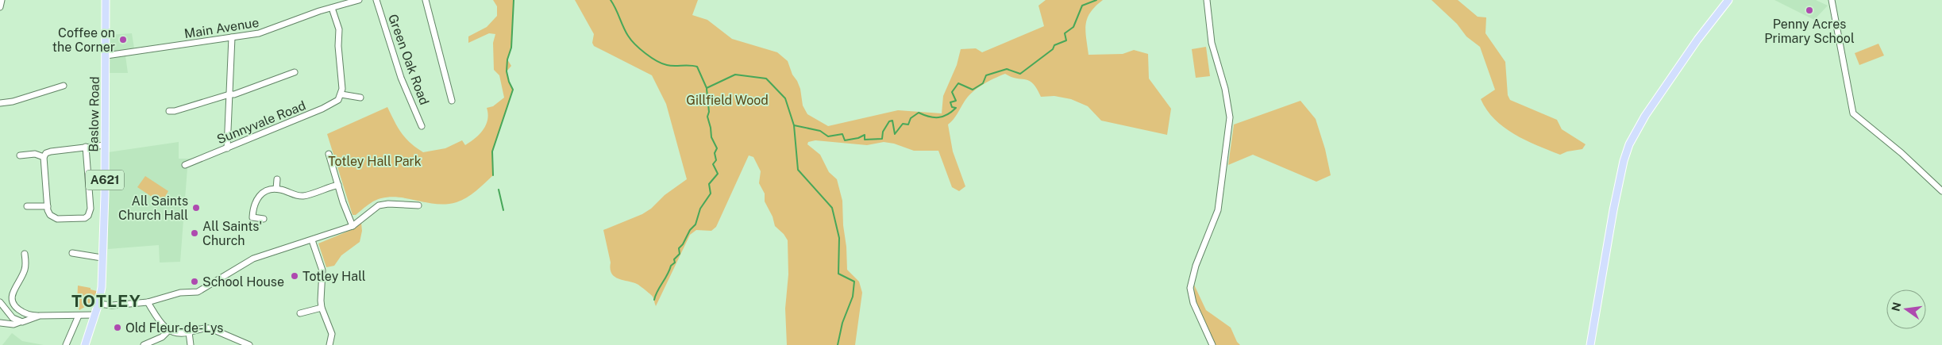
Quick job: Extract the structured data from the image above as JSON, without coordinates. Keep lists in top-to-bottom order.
{
  "streets": {
    "main road": ["Baslow Road", "A621"],
    "street": ["Main Avenue", "Green Oak Road", "Sunnyvale Road"]
  },
  "crossings": [
    ["Main Avenue", "Baslow Road"]
  ],
  "districts": ["TOTLEY"],
  "parks": ["Gillfield Wood", "Totley Hall Park"],
  "places": [
    "Penny Acres Primary School",
    "Coffee on the Corner",
    "All Saints Church Hall",
    "All Saints' Church",
    "Totley Hall",
    "School House",
    "Old Fleur-de-Lys"
  ],
  "north": "left"
}
